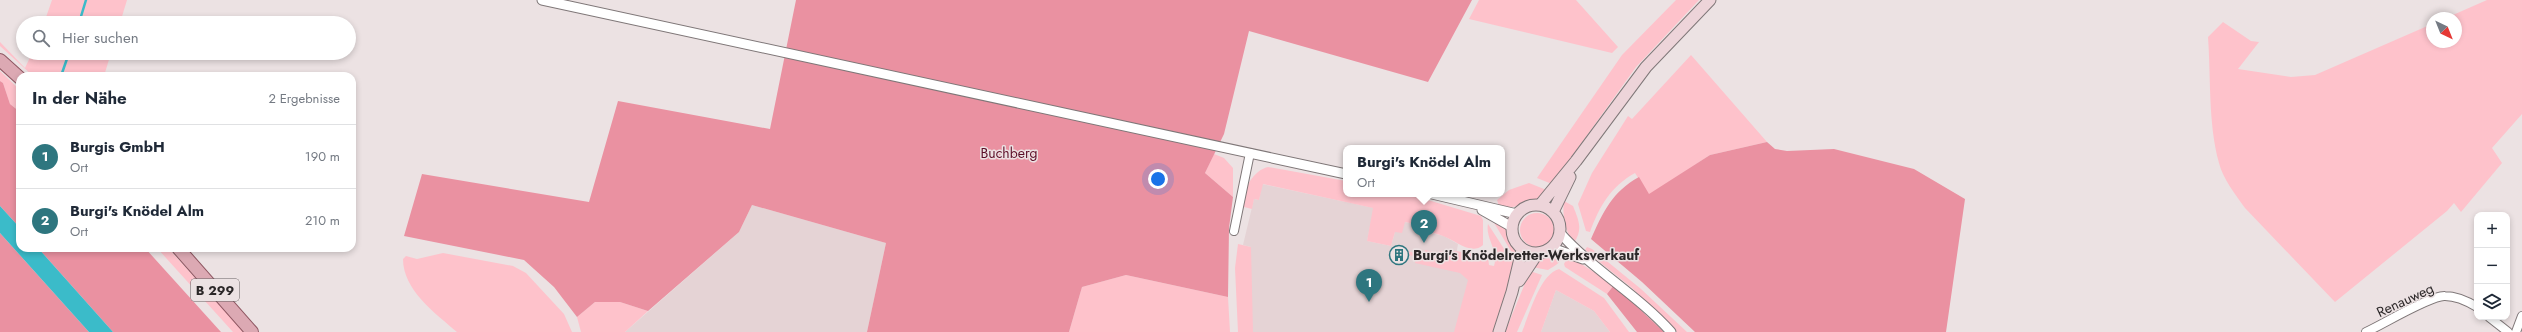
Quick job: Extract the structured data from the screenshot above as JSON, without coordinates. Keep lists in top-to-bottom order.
{
  "streets": {
    "main road": ["B 299"],
    "street": ["Renauweg"]
  },
  "parks": ["Buchberg"],
  "places": {
    "building": ["Burgi's Knödelretter-Werksverkauf"]
  },
  "north": "bottom right",
  "page": {
    "search": "Hier suchen",
    "heading": ["In der Nähe", "2 Ergebnisse"],
    "list": [
      {
        "mark": "1",
        "name": "Burgis GmbH",
        "note": "Ort",
        "value": "190 m"
      },
      {
        "mark": "2",
        "name": "Burgi's Knödel Alm",
        "note": "Ort",
        "value": "210 m"
      }
    ],
    "popup": ["Burgi's Knödel Alm", "Ort"],
    "pins": ["2", "1"],
    "map_buttons": ["+", "−"]
  }
}
